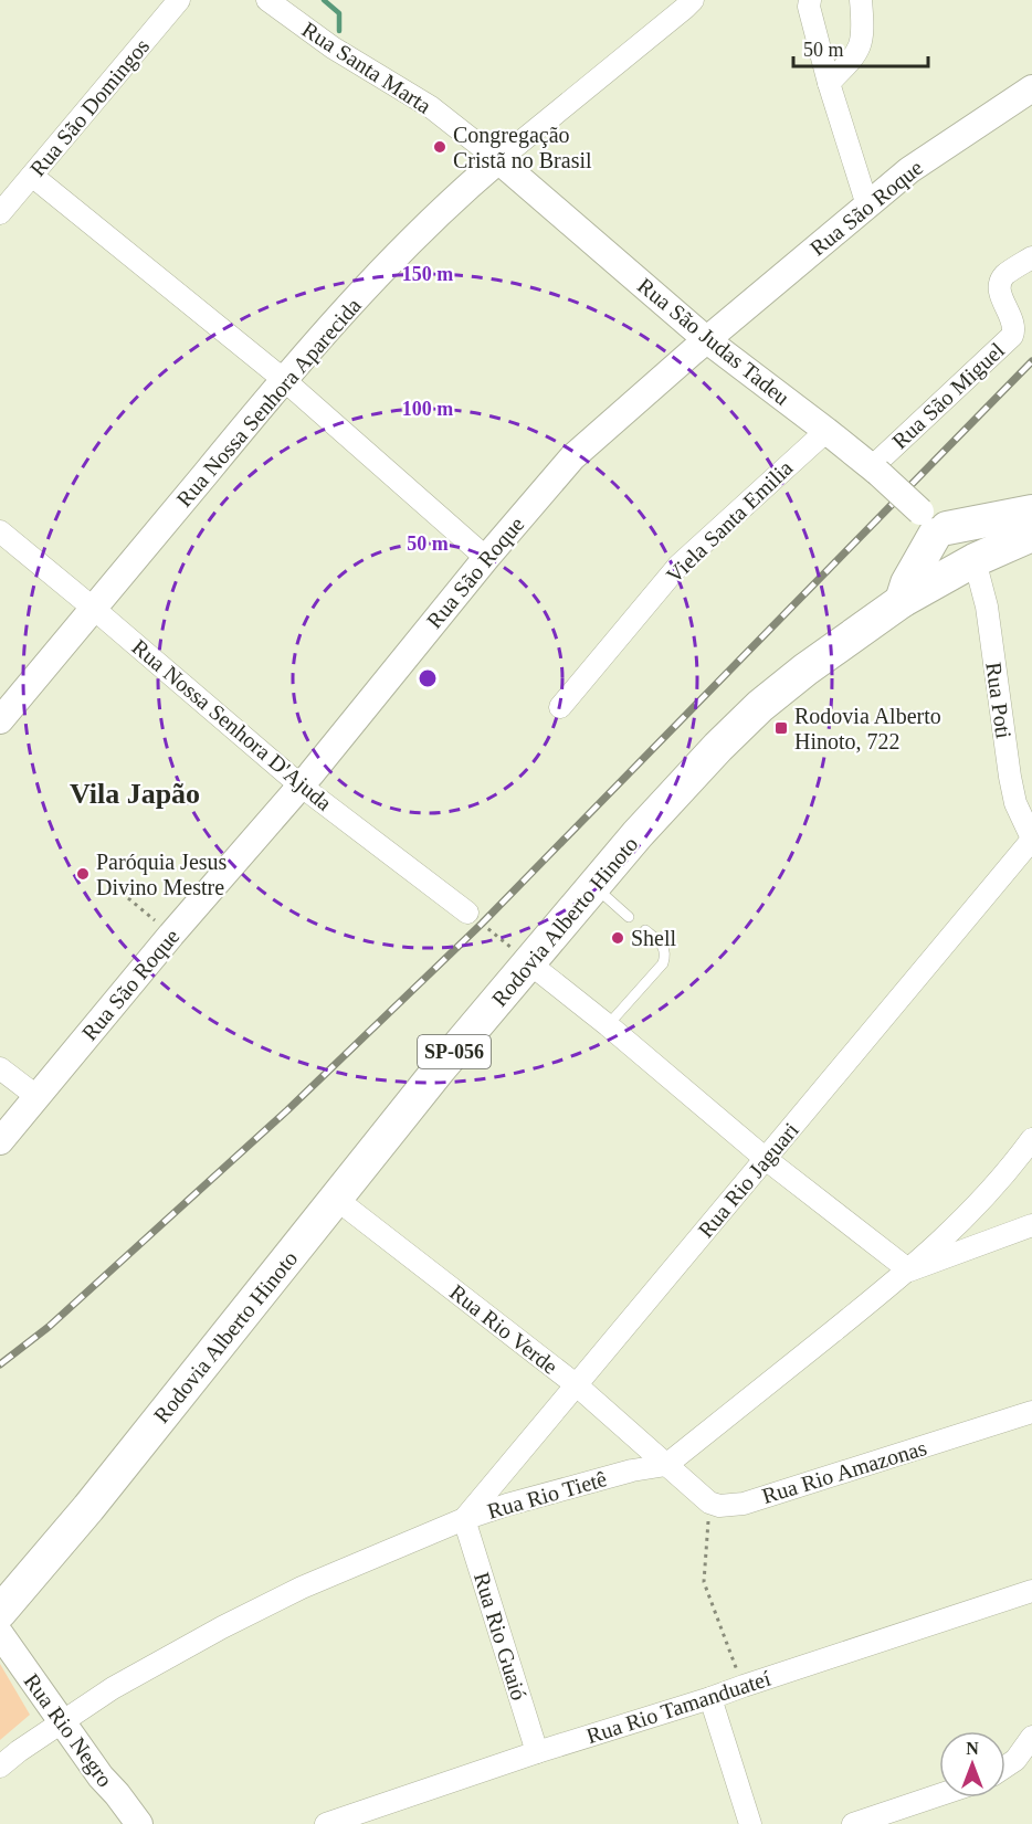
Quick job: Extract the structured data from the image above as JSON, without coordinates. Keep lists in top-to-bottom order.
{
  "streets": {
    "main road": ["Rodovia Alberto Hinoto", "SP-056"],
    "street": [
      "Rua Santa Marta",
      "Rua São Domingos",
      "Rua São Roque",
      "Rua São Judas Tadeu",
      "Rua São Miguel",
      "Rua Nossa Senhora Aparecida",
      "Viela Santa Emilia",
      "Rua Poti",
      "Rua Nossa Senhora D'Ajuda",
      "Rua Rio Jaguari",
      "Rua Rio Verde",
      "Rua Rio Amazonas",
      "Rua Rio Tietê",
      "Rua Rio Guaió",
      "Rua Rio Tamanduateí",
      "Rua Rio Negro"
    ]
  },
  "crossings": [
    ["Rua Santa Marta", "Rua São Judas Tadeu"],
    ["Rua Santa Marta", "Rua Nossa Senhora Aparecida"],
    ["Rua São Roque", "Rua São Judas Tadeu"],
    ["Rua São Roque", "Rua Nossa Senhora D'Ajuda"],
    ["Rua São Judas Tadeu", "Rua São Miguel"],
    ["Rua São Judas Tadeu", "Rua Nossa Senhora Aparecida"],
    ["Rua São Judas Tadeu", "Viela Santa Emilia"],
    ["Rua São Judas Tadeu", "Rua Poti"],
    ["Rua São Judas Tadeu", "Rodovia Alberto Hinoto"],
    ["Rua Nossa Senhora Aparecida", "Rua Nossa Senhora D'Ajuda"],
    ["Rua Poti", "Rodovia Alberto Hinoto"],
    ["Rua Poti", "Rua Rio Jaguari"],
    ["Rodovia Alberto Hinoto", "Rua Rio Verde"],
    ["Rua Rio Jaguari", "Rua Rio Verde"],
    ["Rua Rio Jaguari", "Rua Rio Tietê"],
    ["Rua Rio Jaguari", "Rua Rio Guaió"],
    ["Rua Rio Verde", "Rua Rio Tietê"],
    ["Rua Rio Tietê", "Rua Rio Guaió"],
    ["Rua Rio Tietê", "Rua Rio Negro"],
    ["Rua Rio Guaió", "Rua Rio Tamanduateí"]
  ],
  "districts": ["Vila Japão"],
  "places": {
    "other": ["Congregação Cristã no Brasil", "Paróquia Jesus Divino Mestre", "Shell"],
    "transit": ["Rodovia Alberto Hinoto, 722"]
  },
  "scale_bar": "50 m",
  "north": "top",
  "rings": ["150 m", "100 m", "50 m"]
}
